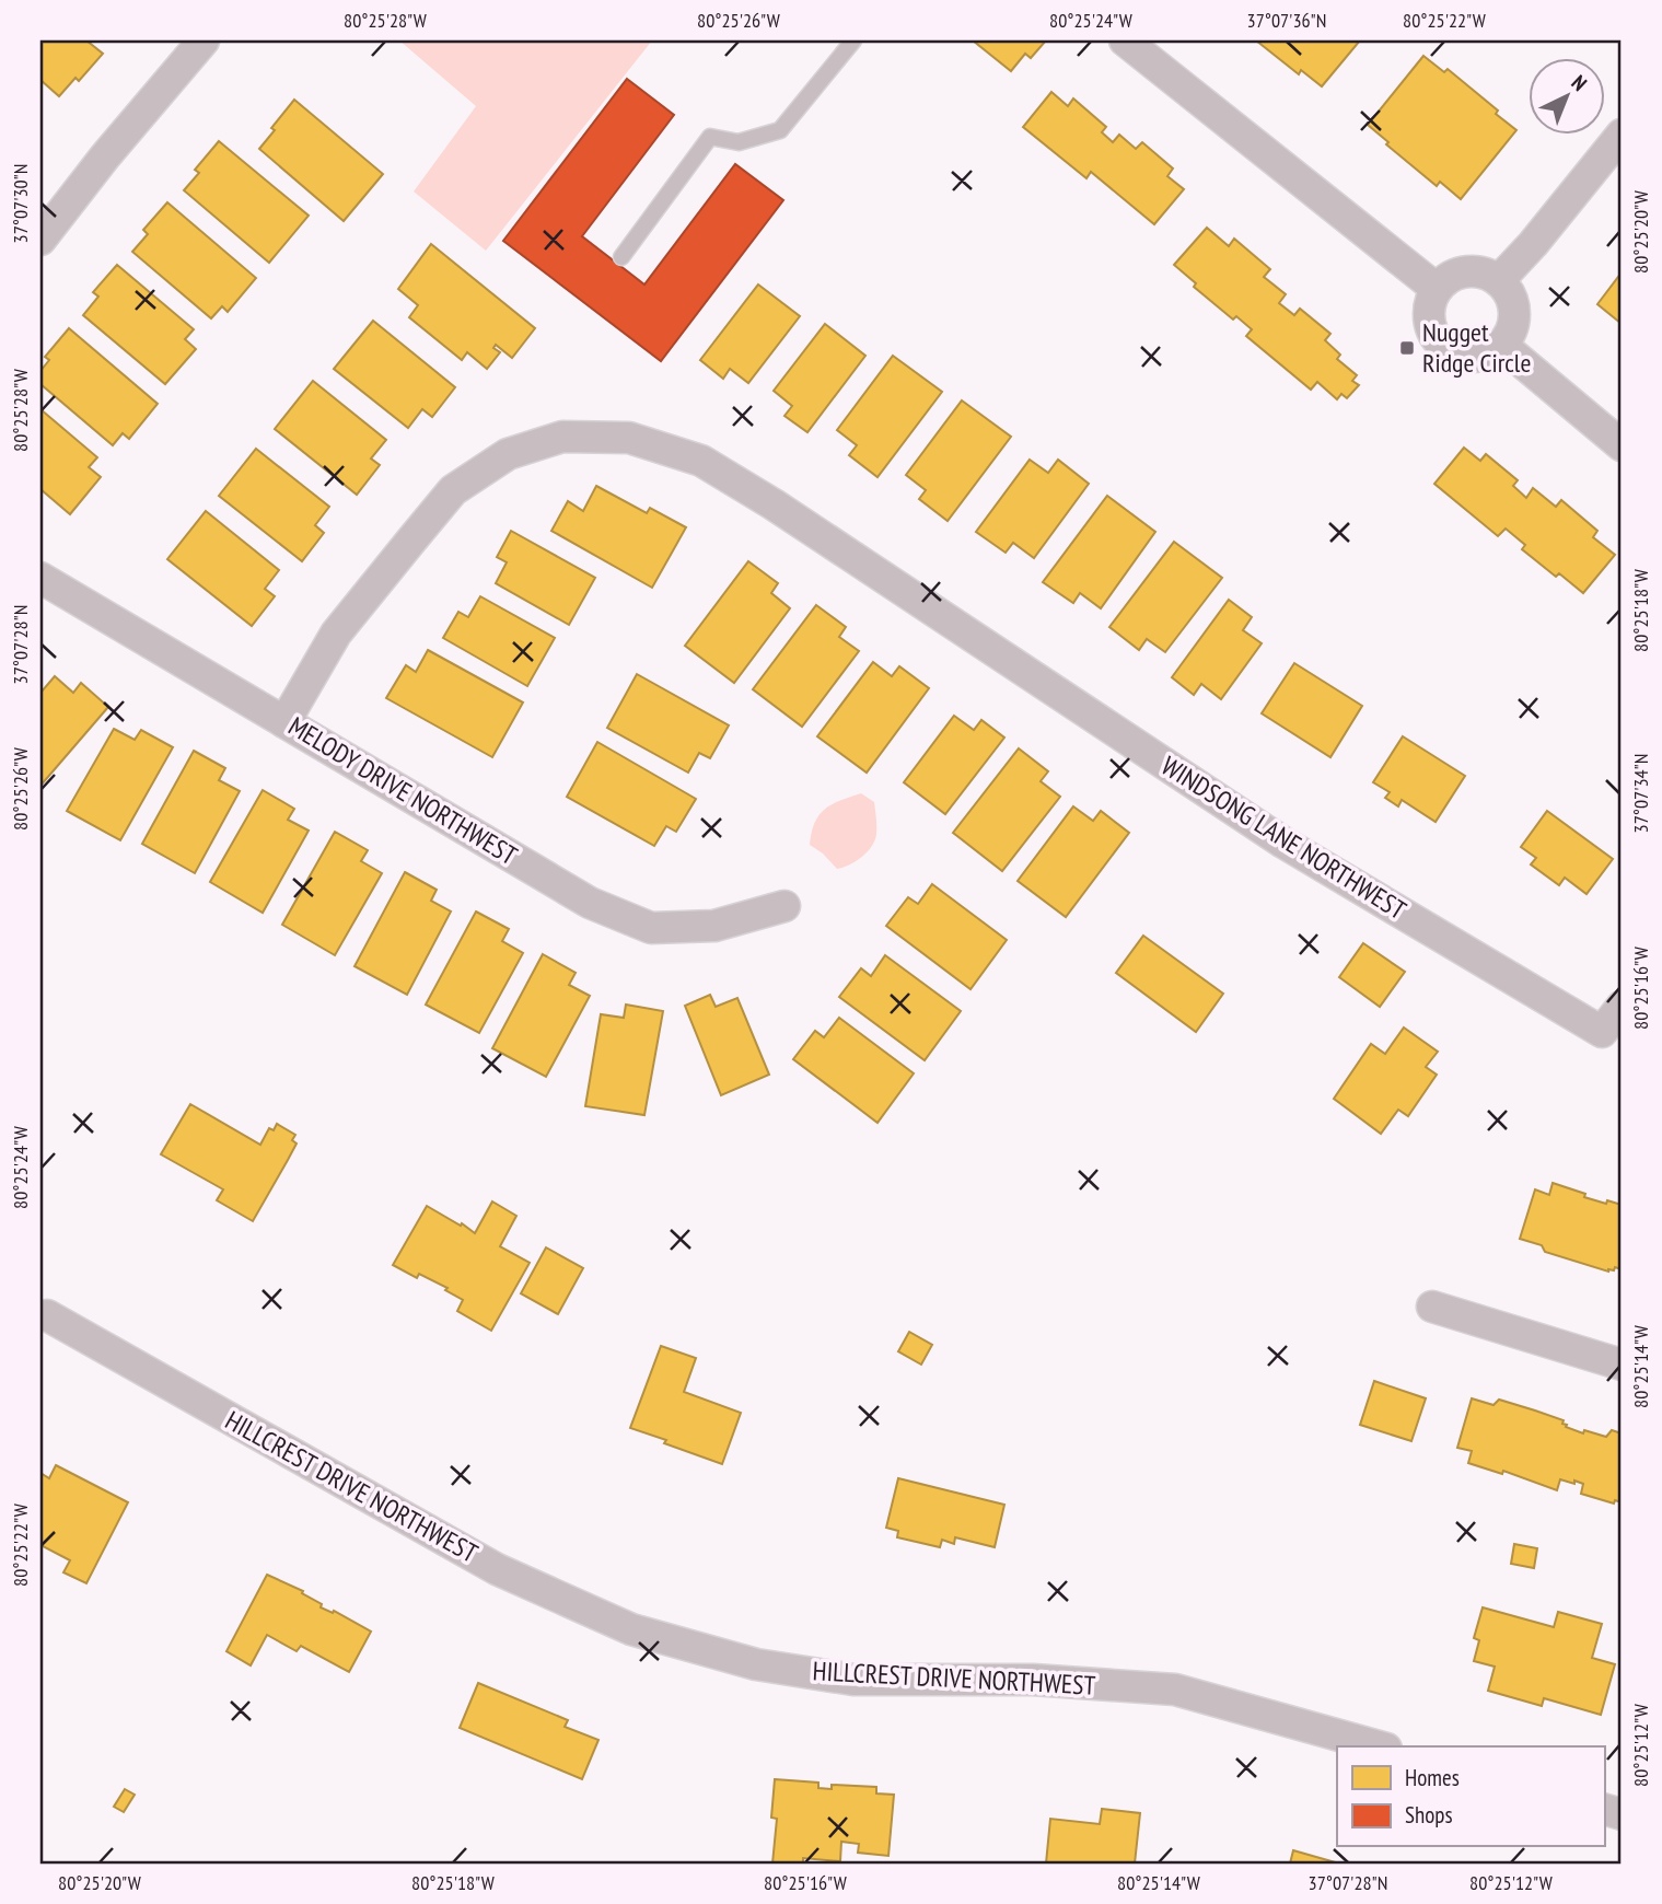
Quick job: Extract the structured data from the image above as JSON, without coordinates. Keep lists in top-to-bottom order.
{
  "streets": {
    "street": ["MELODY DRIVE NORTHWEST", "WINDSONG LANE NORTHWEST", "HILLCREST DRIVE NORTHWEST"]
  },
  "crossings": [
    ["MELODY DRIVE NORTHWEST", "WINDSONG LANE NORTHWEST"]
  ],
  "places": {
    "transit": ["Nugget Ridge Circle"]
  },
  "legend": ["Homes", "Shops"],
  "north": "top right",
  "coordinates": [
    "80°25'28\"W",
    "80°25'26\"W",
    "80°25'24\"W",
    "37°07'36\"N",
    "80°25'22\"W",
    "37°07'30\"N",
    "80°25'20\"W",
    "80°25'18\"W",
    "37°07'28\"N",
    "37°07'34\"N",
    "80°25'16\"W",
    "80°25'14\"W",
    "80°25'12\"W"
  ]
}
